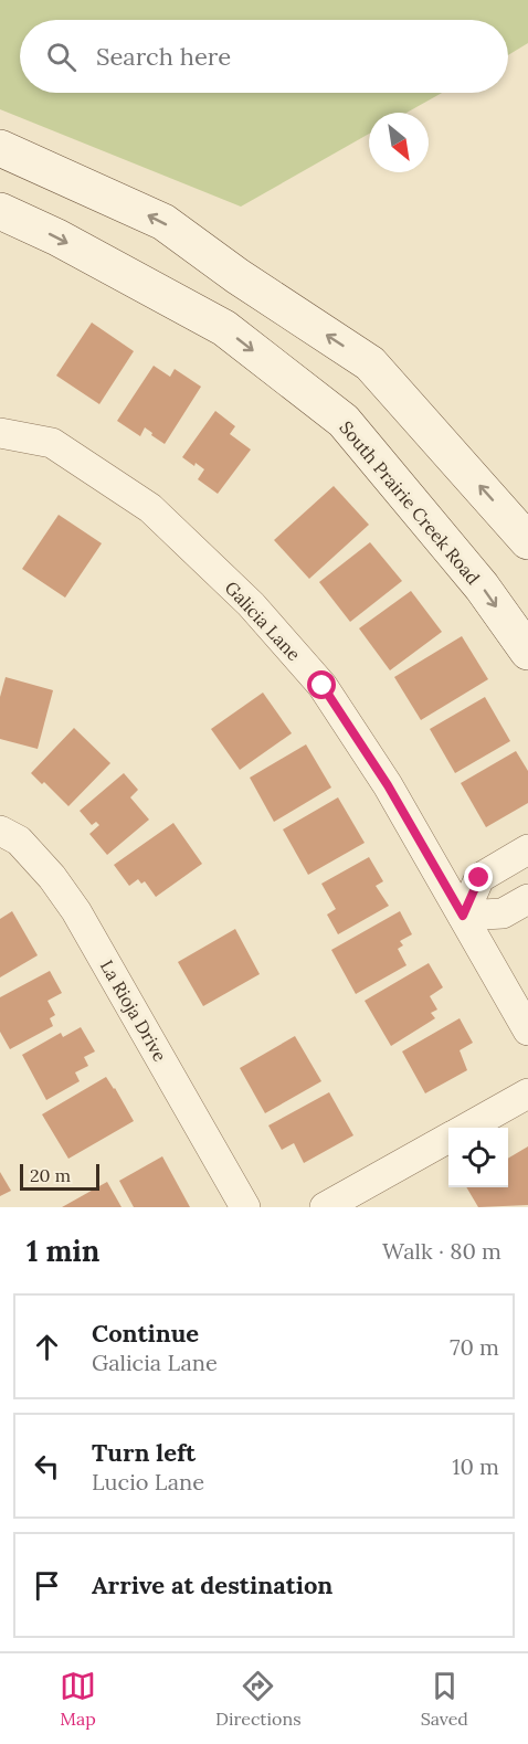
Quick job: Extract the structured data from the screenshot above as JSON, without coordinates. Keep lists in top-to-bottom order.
{
  "streets": {
    "main road": ["South Prairie Creek Road"],
    "street": ["Galicia Lane", "La Rioja Drive"]
  },
  "scale_bar": "20 m",
  "north": "bottom right",
  "page": {
    "search": "Search here",
    "scale": "20 m",
    "heading": ["1 min", "Walk · 80 m"],
    "list": [
      ["Continue", "Galicia Lane", "70 m"],
      ["Turn left", "Lucio Lane", "10 m"],
      "Arrive at destination"
    ],
    "nav": ["Map", "Directions", "Saved"]
  }
}
